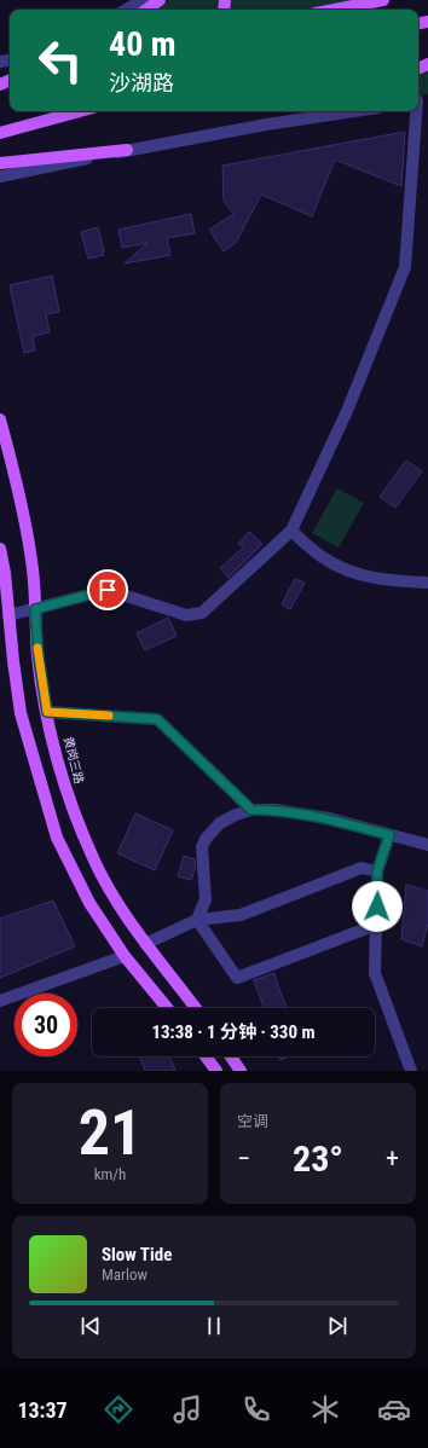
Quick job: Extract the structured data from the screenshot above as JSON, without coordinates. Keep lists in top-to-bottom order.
{
  "streets": {
    "main road": ["黄岗三路"]
  },
  "page": {
    "turn": ["40 m", "沙湖路"],
    "limit": "30",
    "trip": "13:38 · 1 分钟 · 330 m",
    "tile": [
      ["21", "km/h"],
      "空调"
    ],
    "heat": ["−", "23°", "+"],
    "song": ["Slow Tide", "Marlow"],
    "tabs": "13:37"
  }
}
